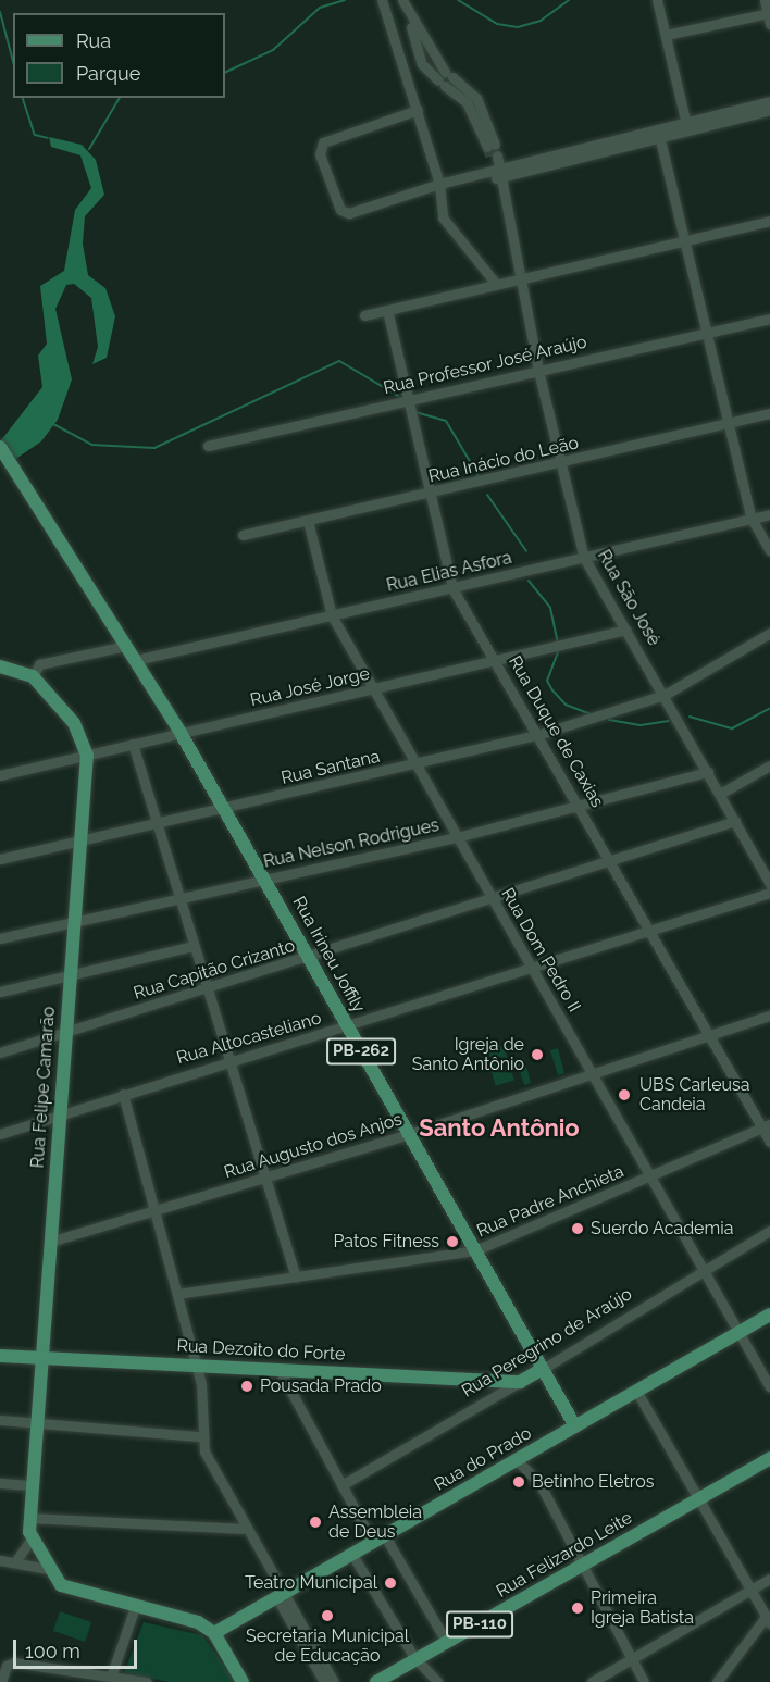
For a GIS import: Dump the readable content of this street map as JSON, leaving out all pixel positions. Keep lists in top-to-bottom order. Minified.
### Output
{"streets":{"main road":["Rua Irineu Joffily","PB-262","Rua Felipe Camarão","Rua Peregrino de Araújo","Rua Dezoito do Forte","Rua do Prado","Rua Felizardo Leite","PB-110"],"street":["Rua Professor José Araújo","Rua Inácio do Leão","Rua Elias Asfora","Rua São José","Rua José Jorge","Rua Duque de Caxias","Rua Santana","Rua Nelson Rodrigues","Rua Dom Pedro II","Rua Capitão Crizanto","Rua Altocasteliano","Rua Augusto dos Anjos","Rua Padre Anchieta"]},"crossings":[["Rua Professor José Araújo","Rua São José"],["Rua Professor José Araújo","Rua Duque de Caxias"],["Rua Inácio do Leão","Rua São José"],["Rua Inácio do Leão","Rua Duque de Caxias"],["Rua Inácio do Leão","Rua Dom Pedro II"],["Rua Elias Asfora","Rua São José"],["Rua Elias Asfora","Rua Duque de Caxias"],["Rua Elias Asfora","Rua Dom Pedro II"],["Rua Elias Asfora","Rua Irineu Joffily"],["Rua São José","Rua José Jorge"],["Rua São José","Rua Santana"],["Rua São José","Rua Nelson Rodrigues"],["Rua São José","Rua Capitão Crizanto"],["Rua José Jorge","Rua Duque de Caxias"],["Rua José Jorge","Rua Dom Pedro II"],["Rua José Jorge","Rua Irineu Joffily"],["Rua José Jorge","Rua Felipe Camarão"],["Rua Duque de Caxias","Rua Santana"],["Rua Duque de Caxias","Rua Nelson Rodrigues"],["Rua Duque de Caxias","Rua Capitão Crizanto"],["Rua Duque de Caxias","Rua Altocasteliano"],["Rua Duque de Caxias","Rua Augusto dos Anjos"],["Rua Duque de Caxias","Rua Padre Anchieta"],["Rua Santana","Rua Dom Pedro II"],["Rua Santana","Rua Irineu Joffily"],["Rua Santana","Rua Felipe Camarão"],["Rua Nelson Rodrigues","Rua Dom Pedro II"],["Rua Nelson Rodrigues","Rua Irineu Joffily"],["Rua Nelson Rodrigues","Rua Felipe Camarão"],["Rua Dom Pedro II","Rua Capitão Crizanto"],["Rua Dom Pedro II","Rua Altocasteliano"],["Rua Dom Pedro II","Rua Augusto dos Anjos"],["Rua Dom Pedro II","Rua Padre Anchieta"],["Rua Dom Pedro II","Rua Peregrino de Araújo"],["Rua Dom Pedro II","Rua do Prado"],["Rua Irineu Joffily","Rua Capitão Crizanto"],["Rua Irineu Joffily","Rua Altocasteliano"],["Rua Irineu Joffily","Rua Augusto dos Anjos"],["Rua Irineu Joffily","Rua Padre Anchieta"],["Rua Irineu Joffily","Rua Peregrino de Araújo"],["Rua Irineu Joffily","Rua do Prado"],["Rua Capitão Crizanto","Rua Felipe Camarão"],["Rua Altocasteliano","Rua Felipe Camarão"],["Rua Felipe Camarão","Rua Augusto dos Anjos"],["Rua Felipe Camarão","Rua Dezoito do Forte"],["Rua Peregrino de Araújo","Rua Dezoito do Forte"]],"districts":["Santo Antônio"],"places":["Igreja de Santo Antônio","UBS Carleusa Candeia","Suerdo Academia","Patos Fitness","Pousada Prado","Betinho Eletros","Assembleia de Deus","Teatro Municipal","Primeira Igreja Batista","Secretaria Municipal de Educação"],"legend":["Rua","Parque"],"scale_bar":"100 m"}
